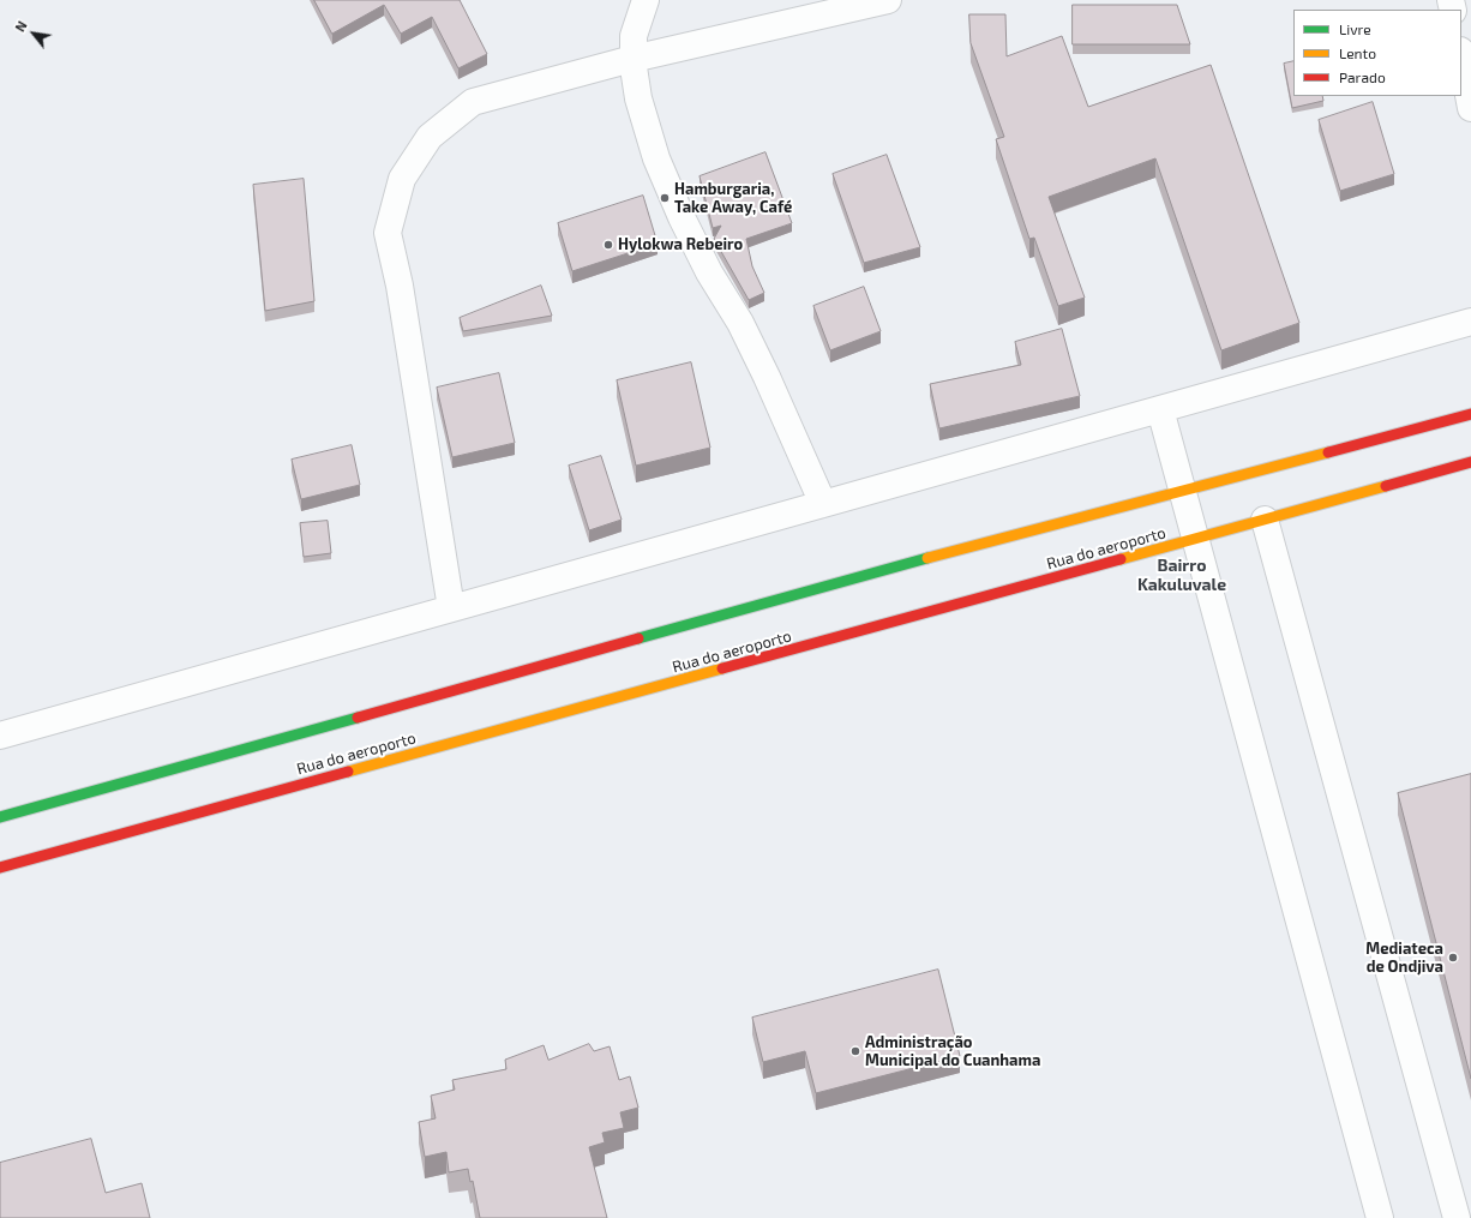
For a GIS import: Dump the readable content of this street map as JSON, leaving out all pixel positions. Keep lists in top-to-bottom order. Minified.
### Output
{"streets":{"main road":["Rua do aeroporto"]},"districts":["Bairro Kakuluvale"],"places":["Hamburgaria, Take Away, Café","Hylokwa Rebeiro","Mediateca de Ondjiva","Administração Municipal do Cuanhama"],"legend":["Livre","Lento","Parado"],"north":"top left"}
